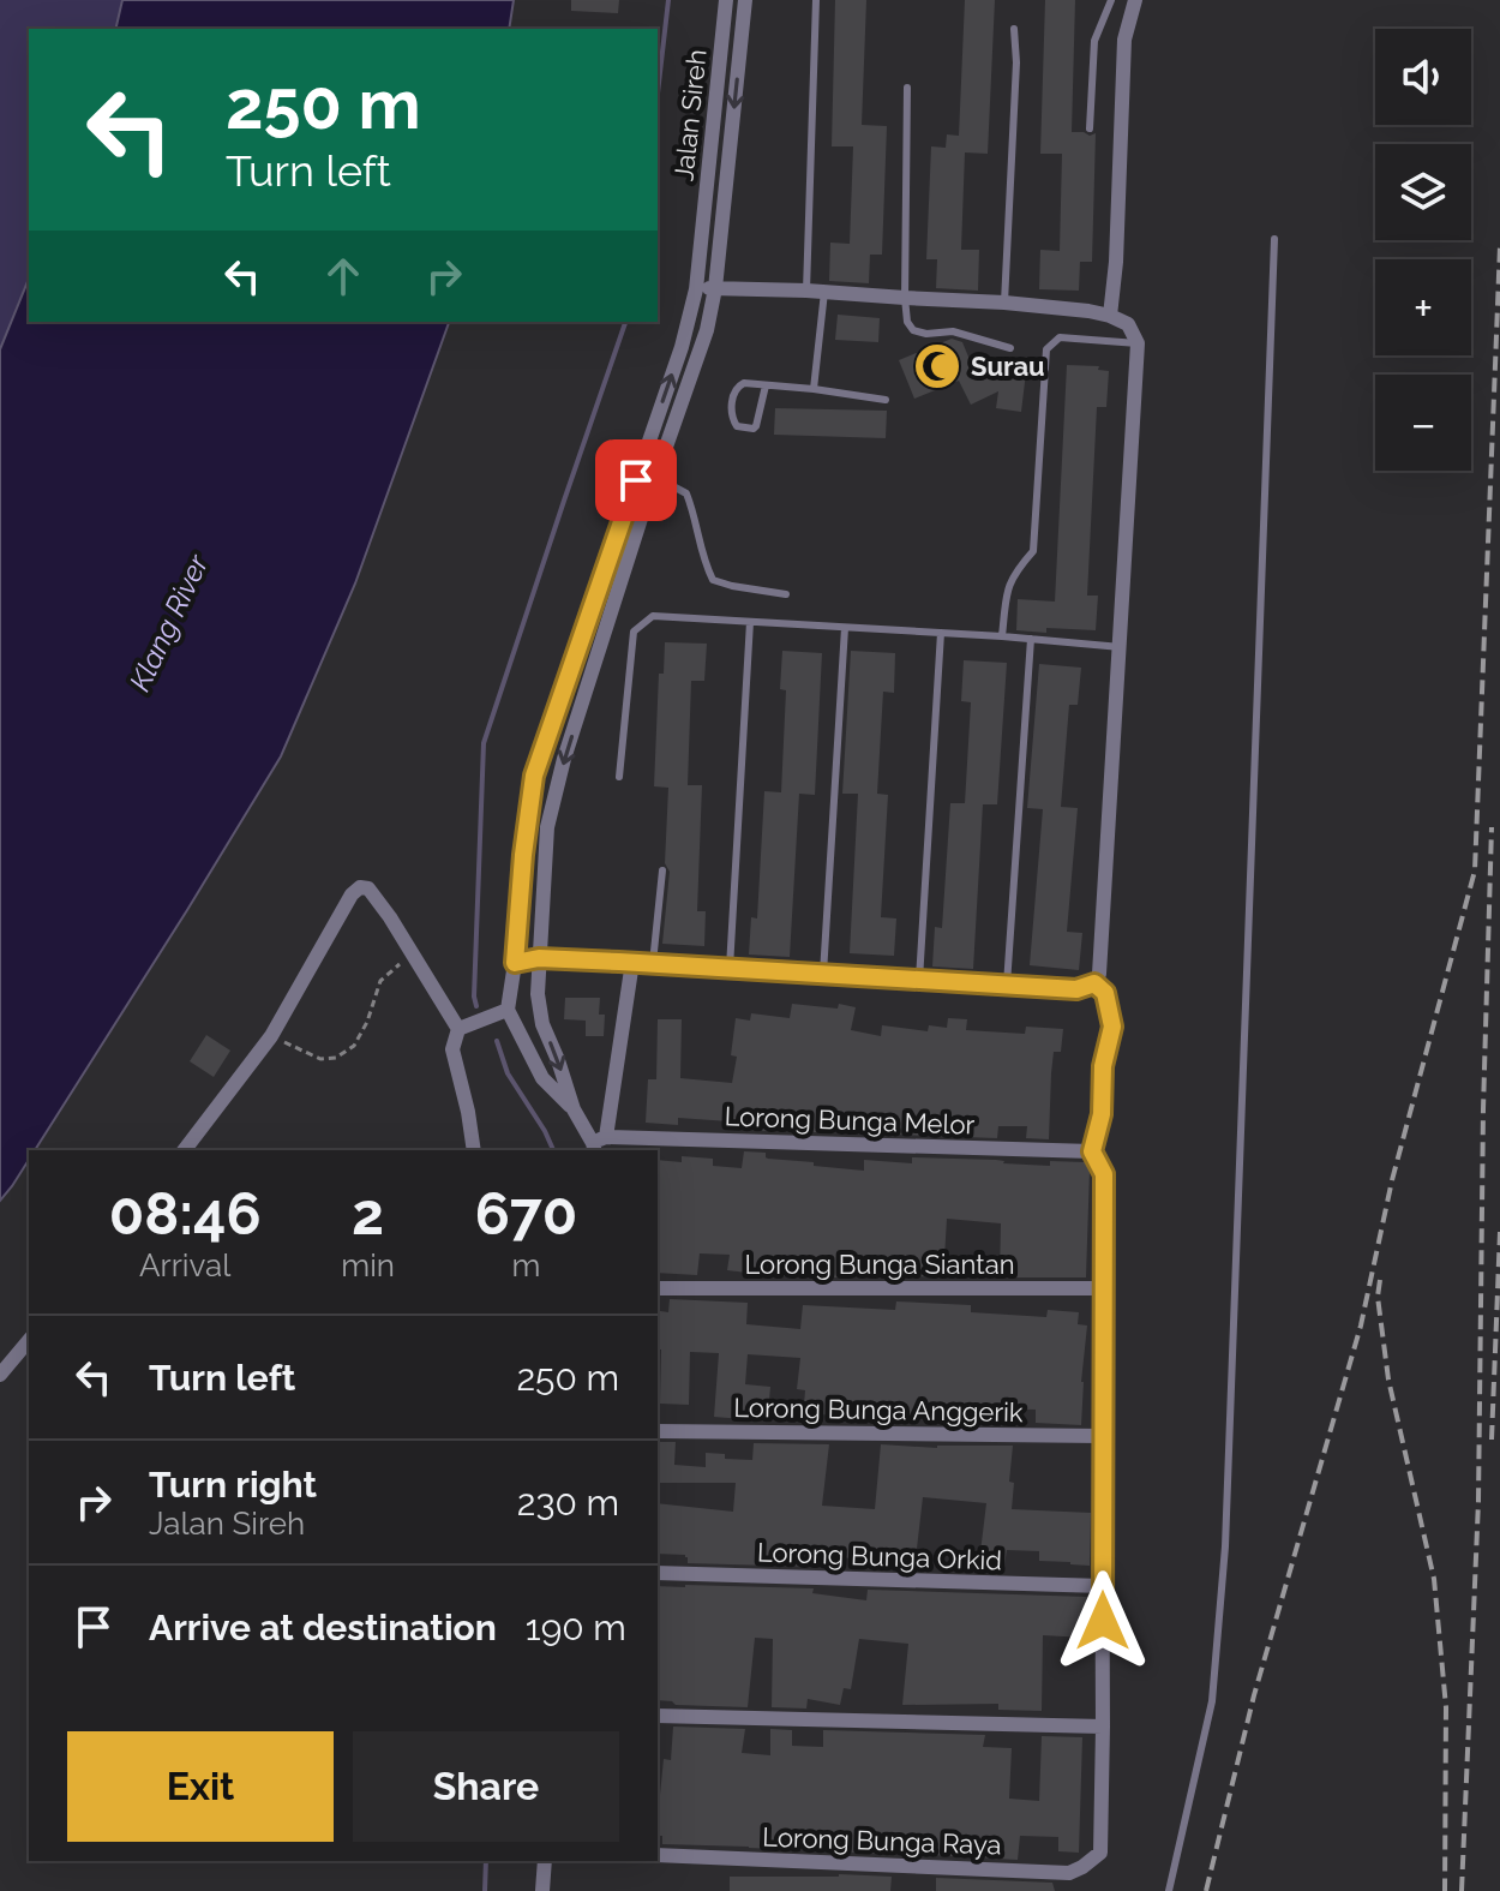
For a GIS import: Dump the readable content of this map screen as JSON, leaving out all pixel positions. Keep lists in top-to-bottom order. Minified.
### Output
{"streets":{"street":["Jalan Sireh","Lorong Bunga Melor","Lorong Bunga Siantan","Lorong Bunga Anggerik","Lorong Bunga Orkid","Lorong Bunga Raya"]},"crossings":[["Jalan Sireh","Lorong Bunga Melor"]],"water":["Klang River"],"places":{"mosque":["Surau"]},"page":{"map_buttons":["+","−"],"turn":["250 m","Turn left"],"eta":["08:46","Arrival","2","min","670","m"],"list":[{"name":"Turn left","value":"250 m"},{"name":"Turn right","note":"Jalan Sireh","value":"230 m"},{"name":"Arrive at destination","value":"190 m"}],"buttons":["Exit","Share"]}}
